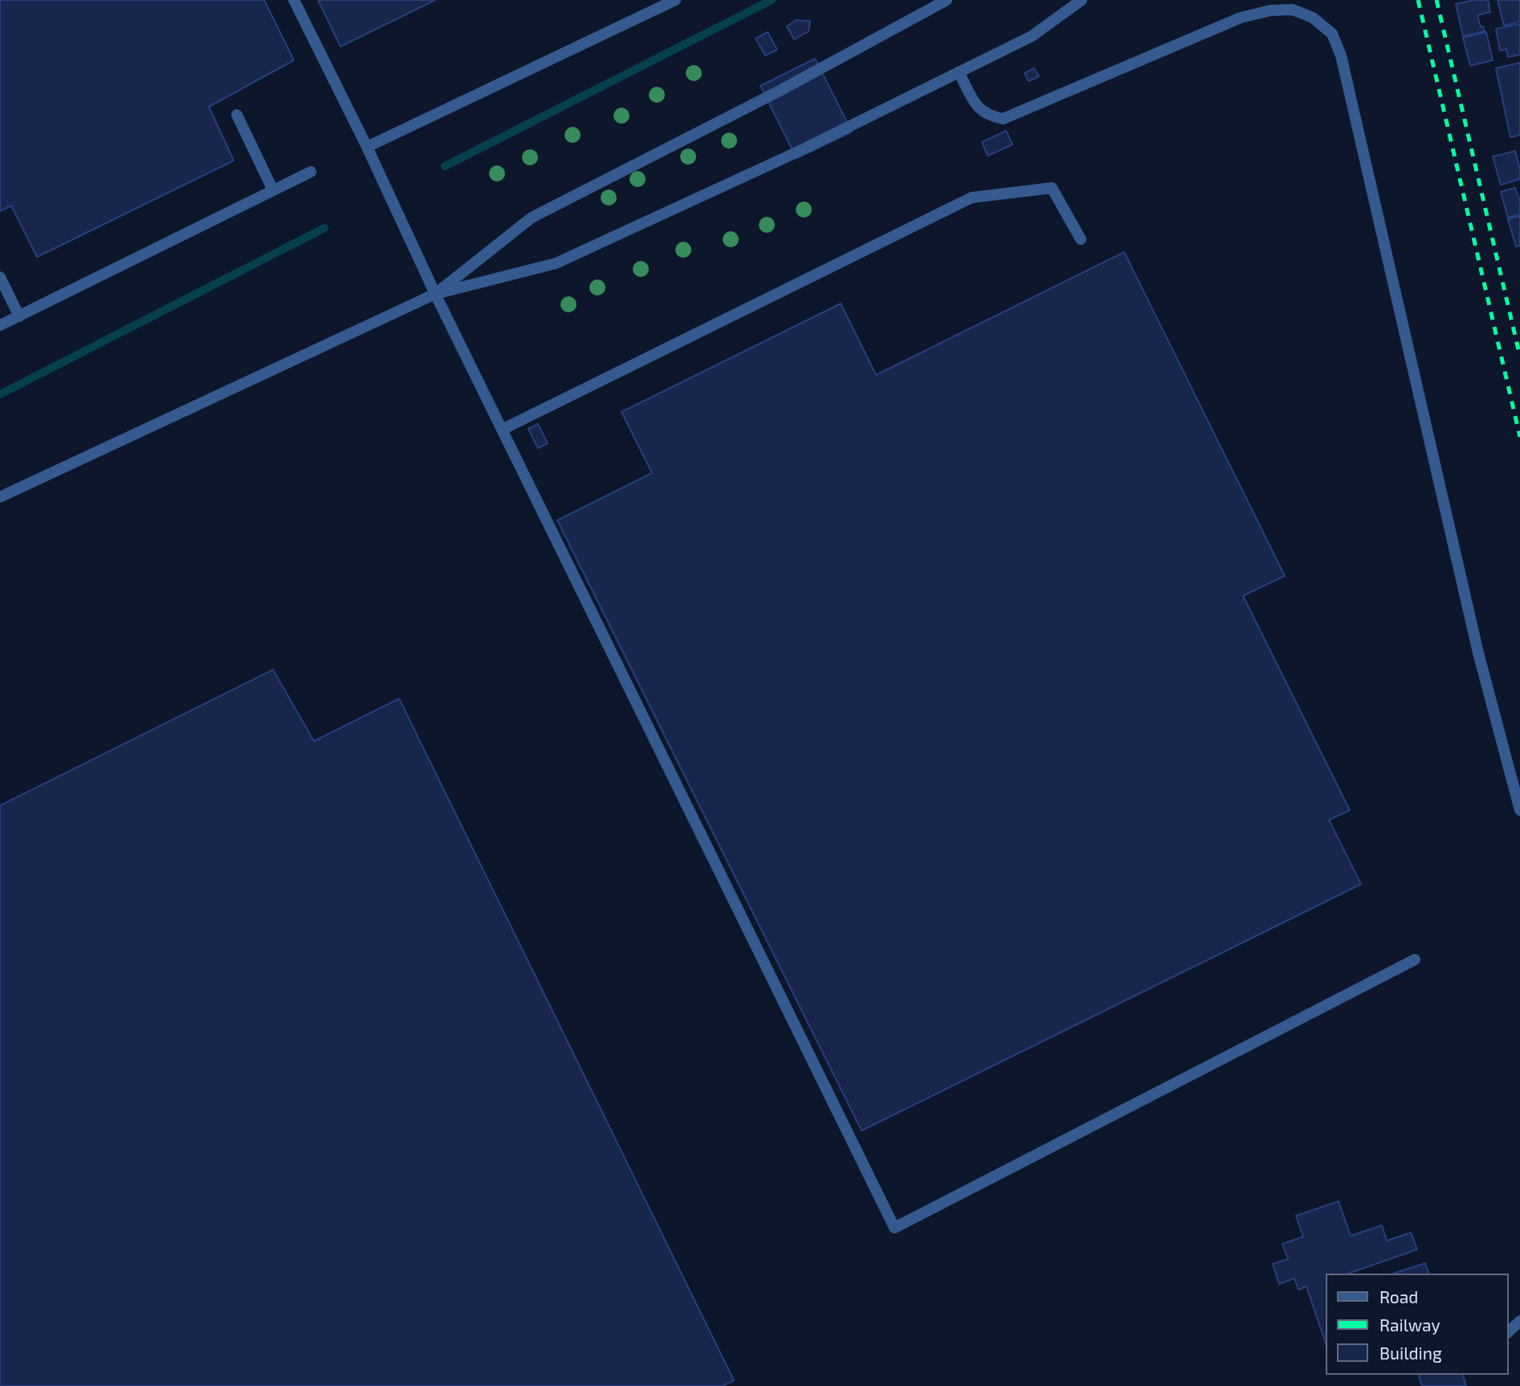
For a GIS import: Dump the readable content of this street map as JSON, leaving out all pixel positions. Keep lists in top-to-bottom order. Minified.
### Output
{"legend":["Road","Railway","Building"]}
